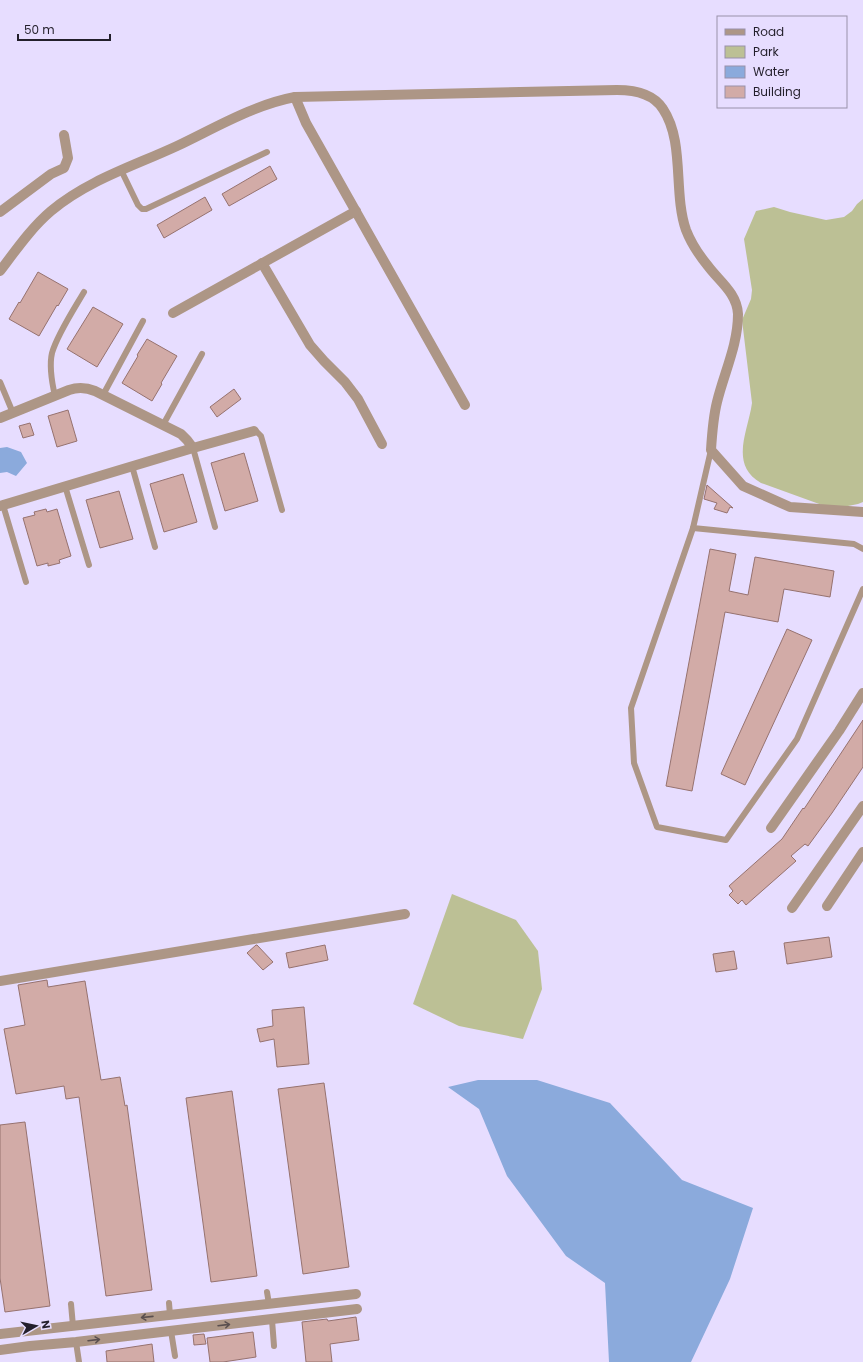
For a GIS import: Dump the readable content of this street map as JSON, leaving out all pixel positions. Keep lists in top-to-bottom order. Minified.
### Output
{"legend":["Road","Park","Water","Building"],"scale_bar":"50 m","north":"right"}
